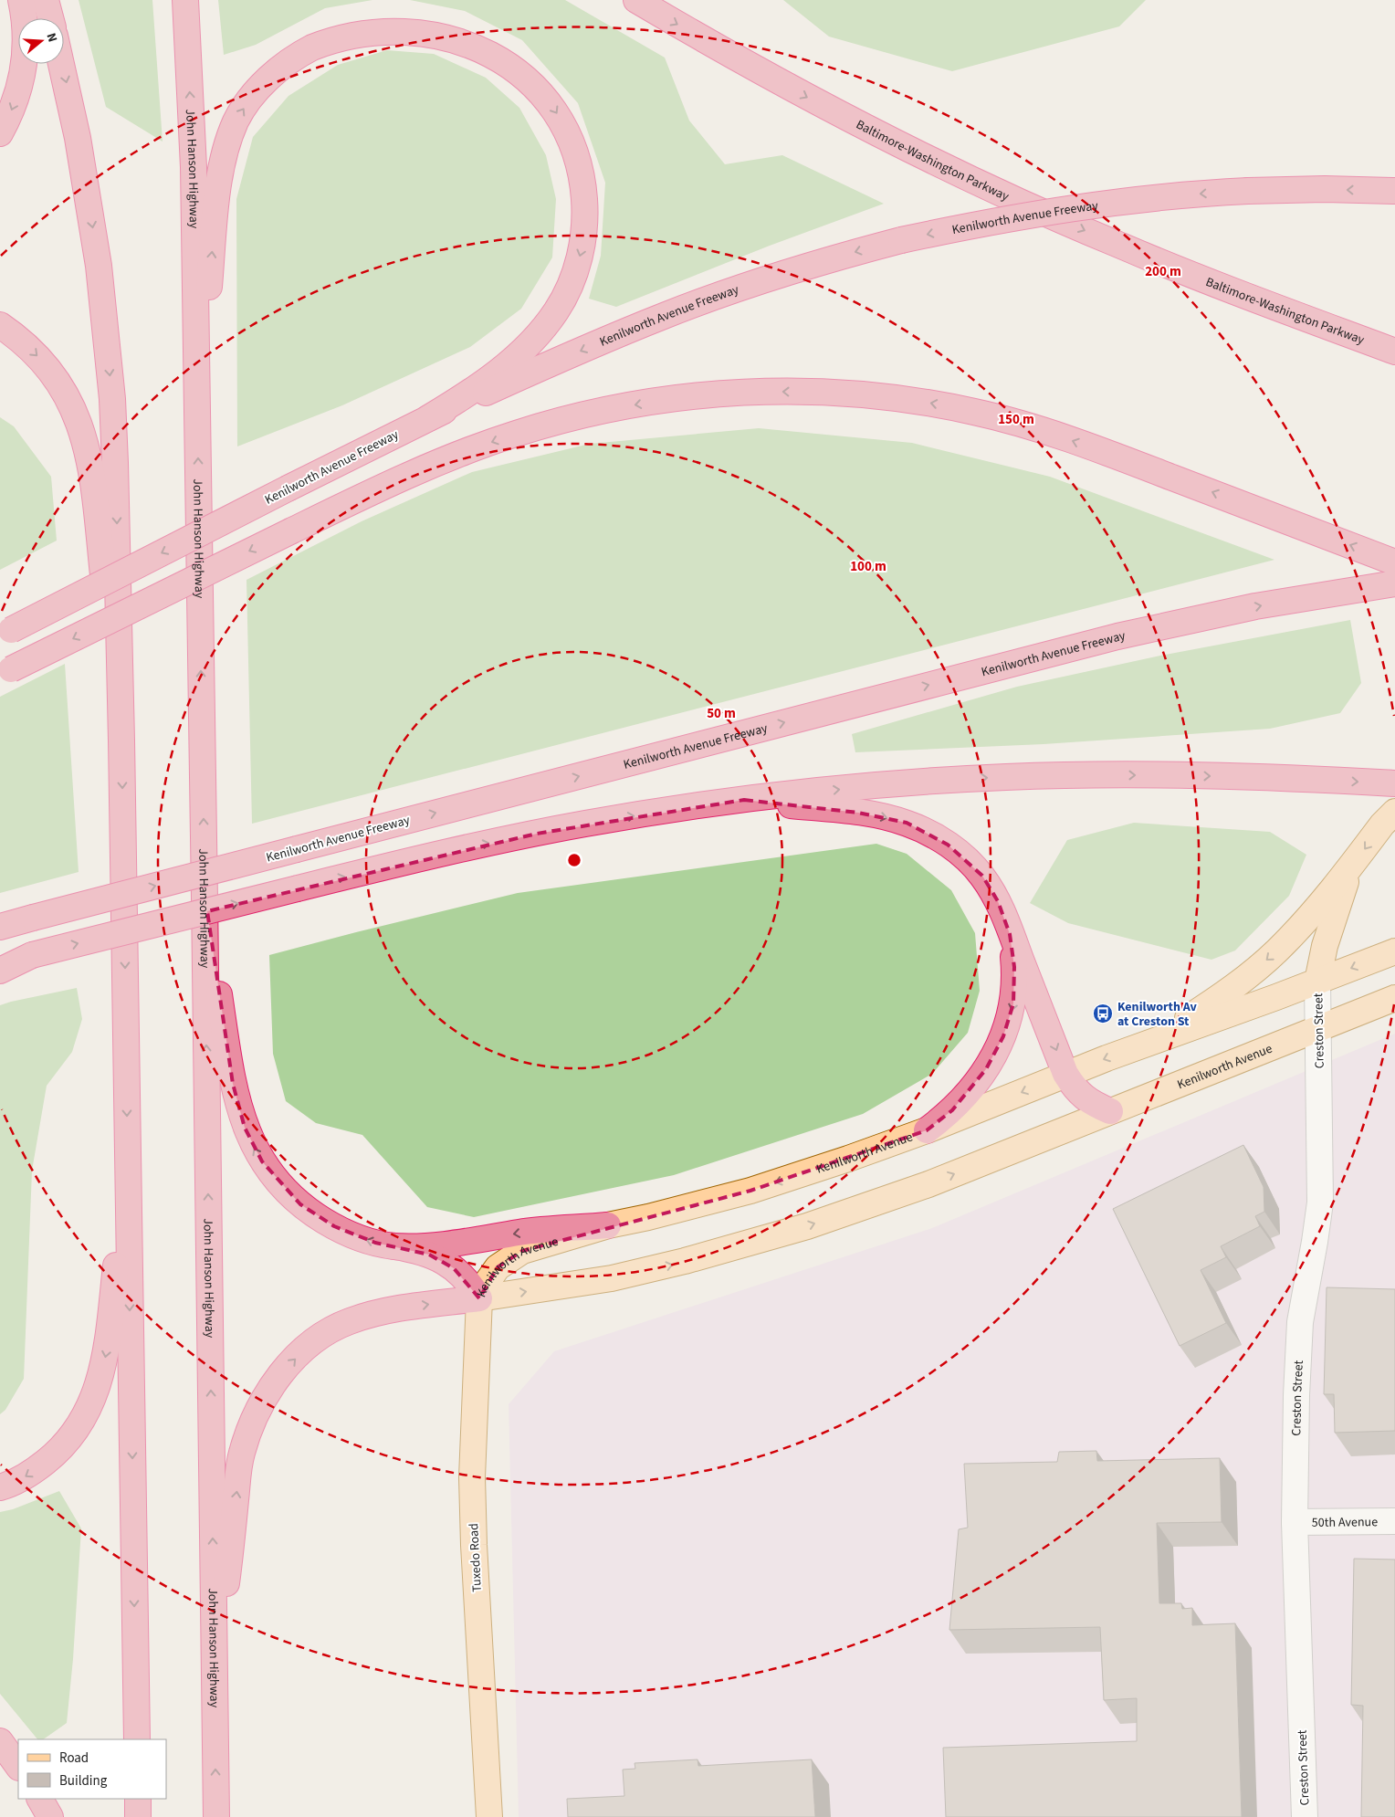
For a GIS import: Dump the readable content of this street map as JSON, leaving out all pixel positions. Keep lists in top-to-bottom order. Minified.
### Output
{"streets":{"highway":["Baltimore-Washington Parkway","John Hanson Highway","Kenilworth Avenue Freeway"],"main road":["Kenilworth Avenue","Tuxedo Road"],"street":["Creston Street","50th Avenue"]},"crossings":[["Creston Street","Kenilworth Avenue"],["Creston Street","50th Avenue"],["Kenilworth Avenue","Tuxedo Road"]],"one_way":["Baltimore-Washington Parkway"],"places":{"bus stop":["Kenilworth Av at Creston St"]},"legend":["Road","Building"],"north":"right","rings":["200 m","150 m","100 m","50 m"]}
